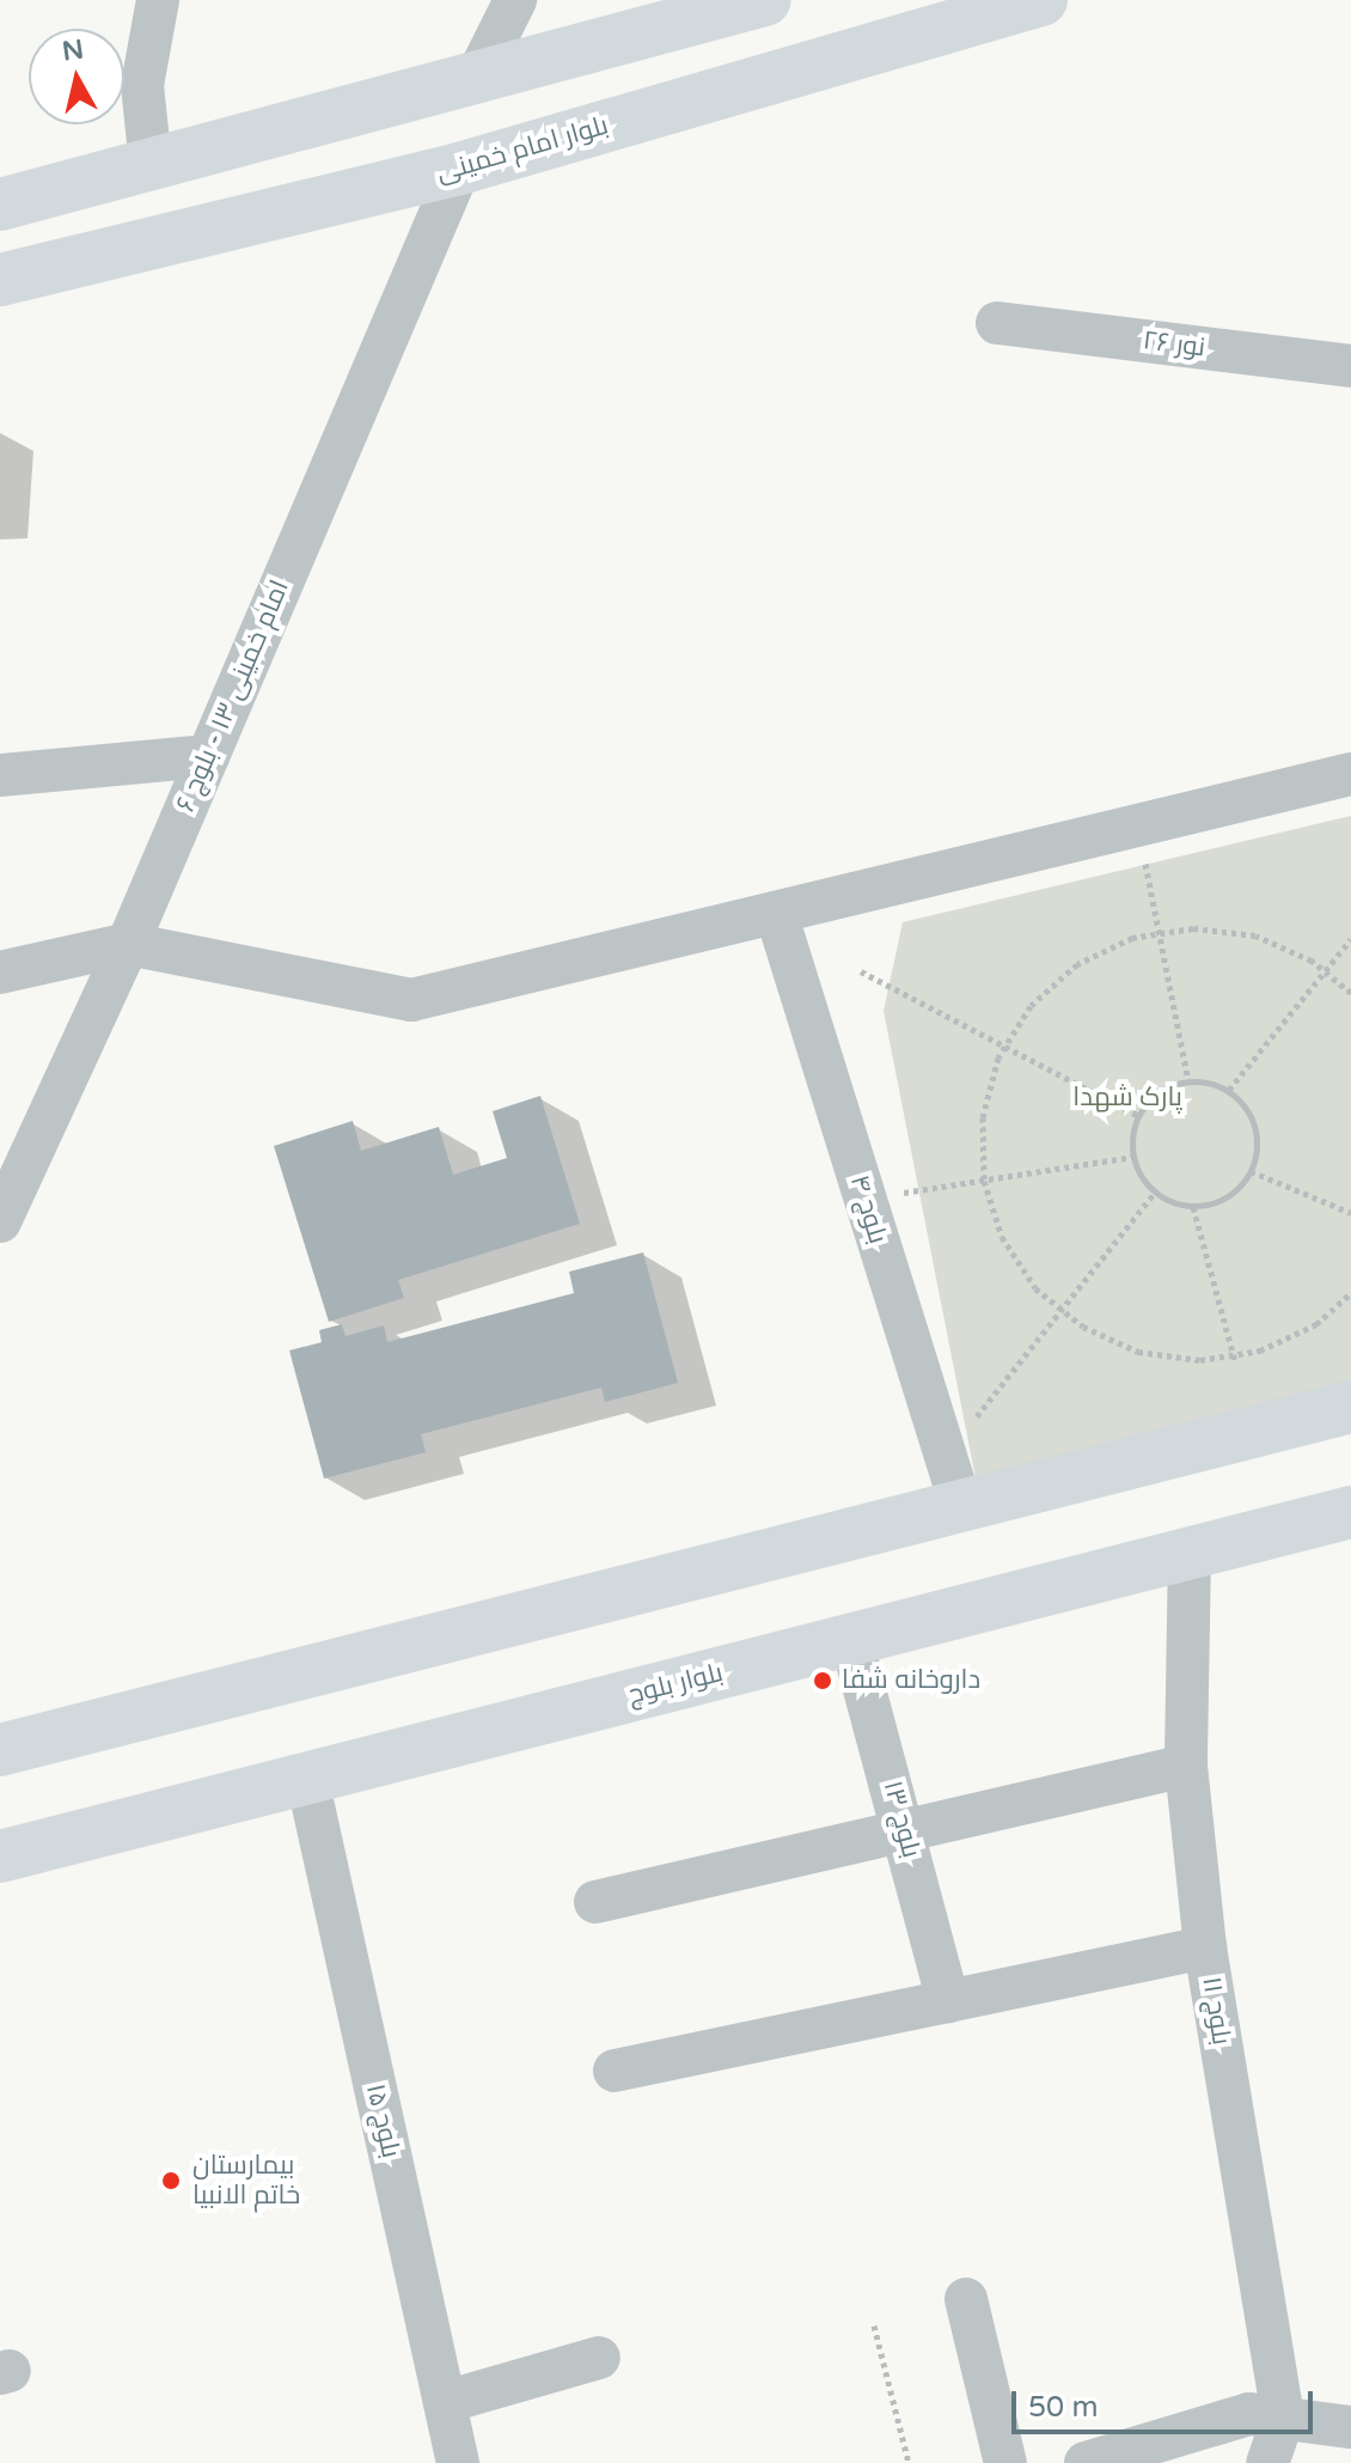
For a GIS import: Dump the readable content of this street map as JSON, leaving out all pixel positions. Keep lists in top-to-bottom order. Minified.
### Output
{"streets":{"main road":["بلوار امام خمینی","بلوار بلوچ"],"street":["نور ۲۶","امام خمینی ۱۳ - بلوچ ۶","بلوچ ۴","بلوچ ۱۳","بلوچ ۱۱","بلوچ ۱۵"]},"crossings":[["بلوار امام خمینی","امام خمینی ۱۳ - بلوچ ۶"],["بلوار بلوچ","بلوچ ۱۳"],["بلوار بلوچ","بلوچ ۱۱"],["بلوار بلوچ","بلوچ ۱۵"]],"parks":["پارک شهدا"],"places":["داروخانه شفا","بیمارستان خاتم الانبیا"],"scale_bar":"50 m","north":"top"}
